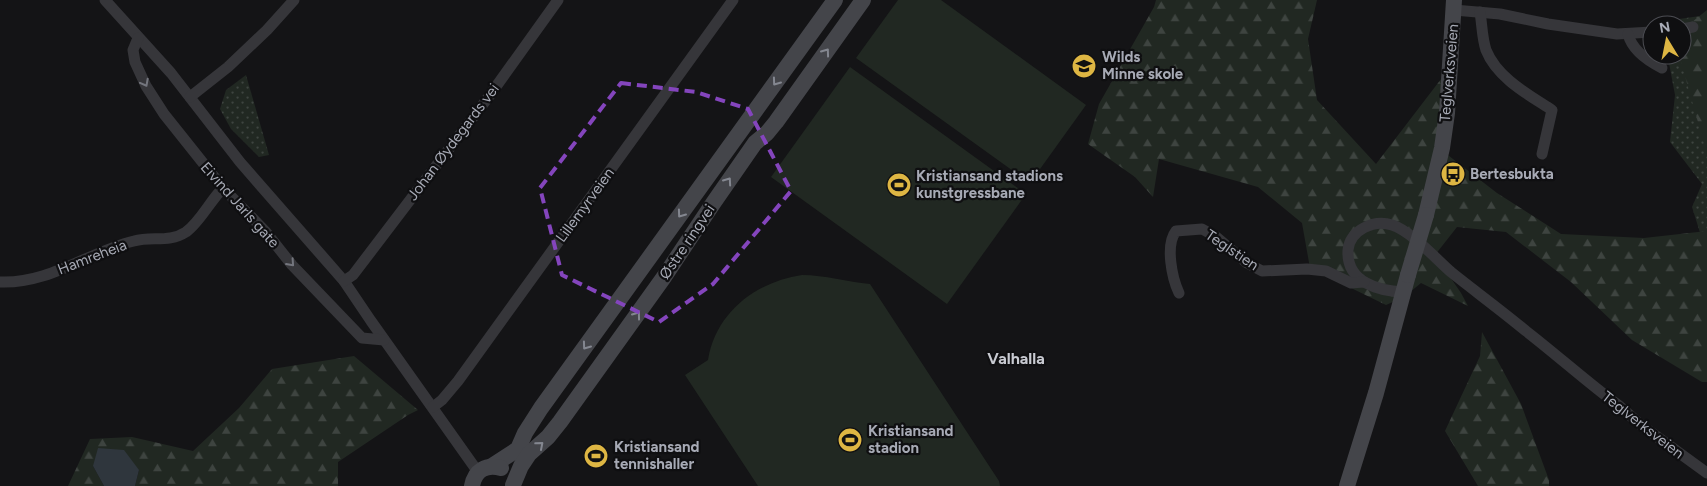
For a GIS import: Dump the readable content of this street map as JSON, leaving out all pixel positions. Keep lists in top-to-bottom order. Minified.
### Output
{"streets":{"street":["Teglverksveien","Johan Øydegards vei","Eivind Jarls gate","Lillemyrveien","Østre ringvei","Teglstien","Hamreheia"]},"crossings":[["Teglverksveien","Teglstien"],["Johan Øydegards vei","Eivind Jarls gate"],["Eivind Jarls gate","Lillemyrveien"],["Eivind Jarls gate","Østre ringvei"],["Eivind Jarls gate","Hamreheia"]],"districts":["Valhalla"],"places":{"school or university":["Wilds Minne skole"],"bus stop":["Bertesbukta"],"sports":["Kristiansand stadions kunstgressbane","Kristiansand stadion","Kristiansand tennishaller"]},"north":"top"}
